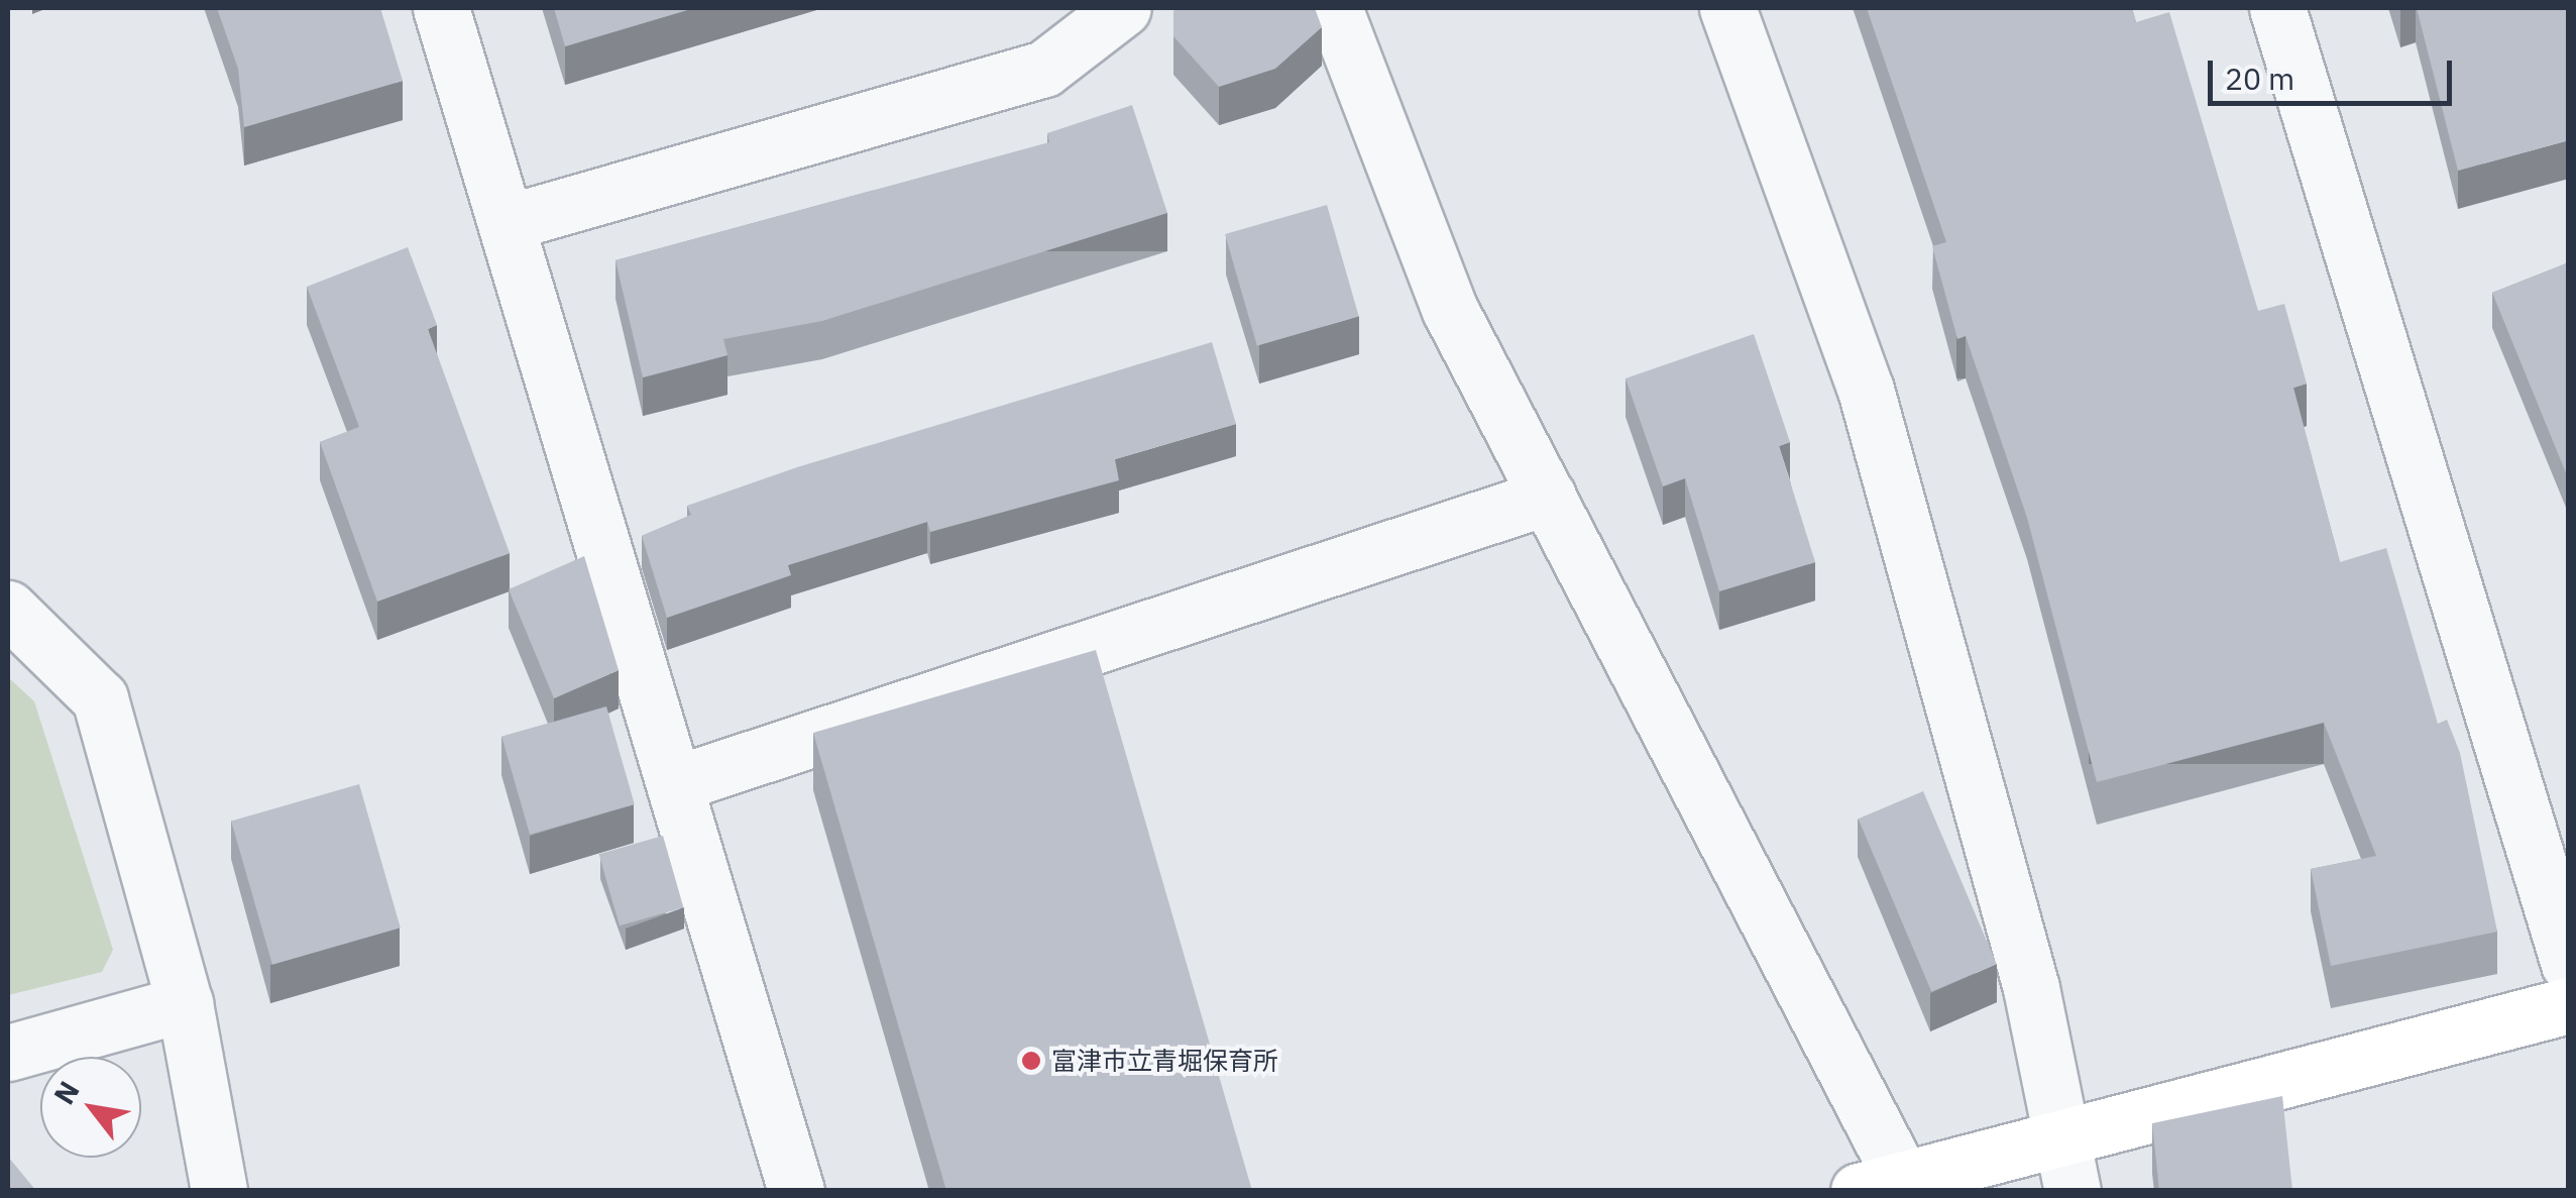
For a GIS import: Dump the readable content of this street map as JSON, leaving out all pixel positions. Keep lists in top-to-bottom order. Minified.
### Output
{"places":["富津市立青堀保育所"],"scale_bar":"20 m","north":"top left"}
